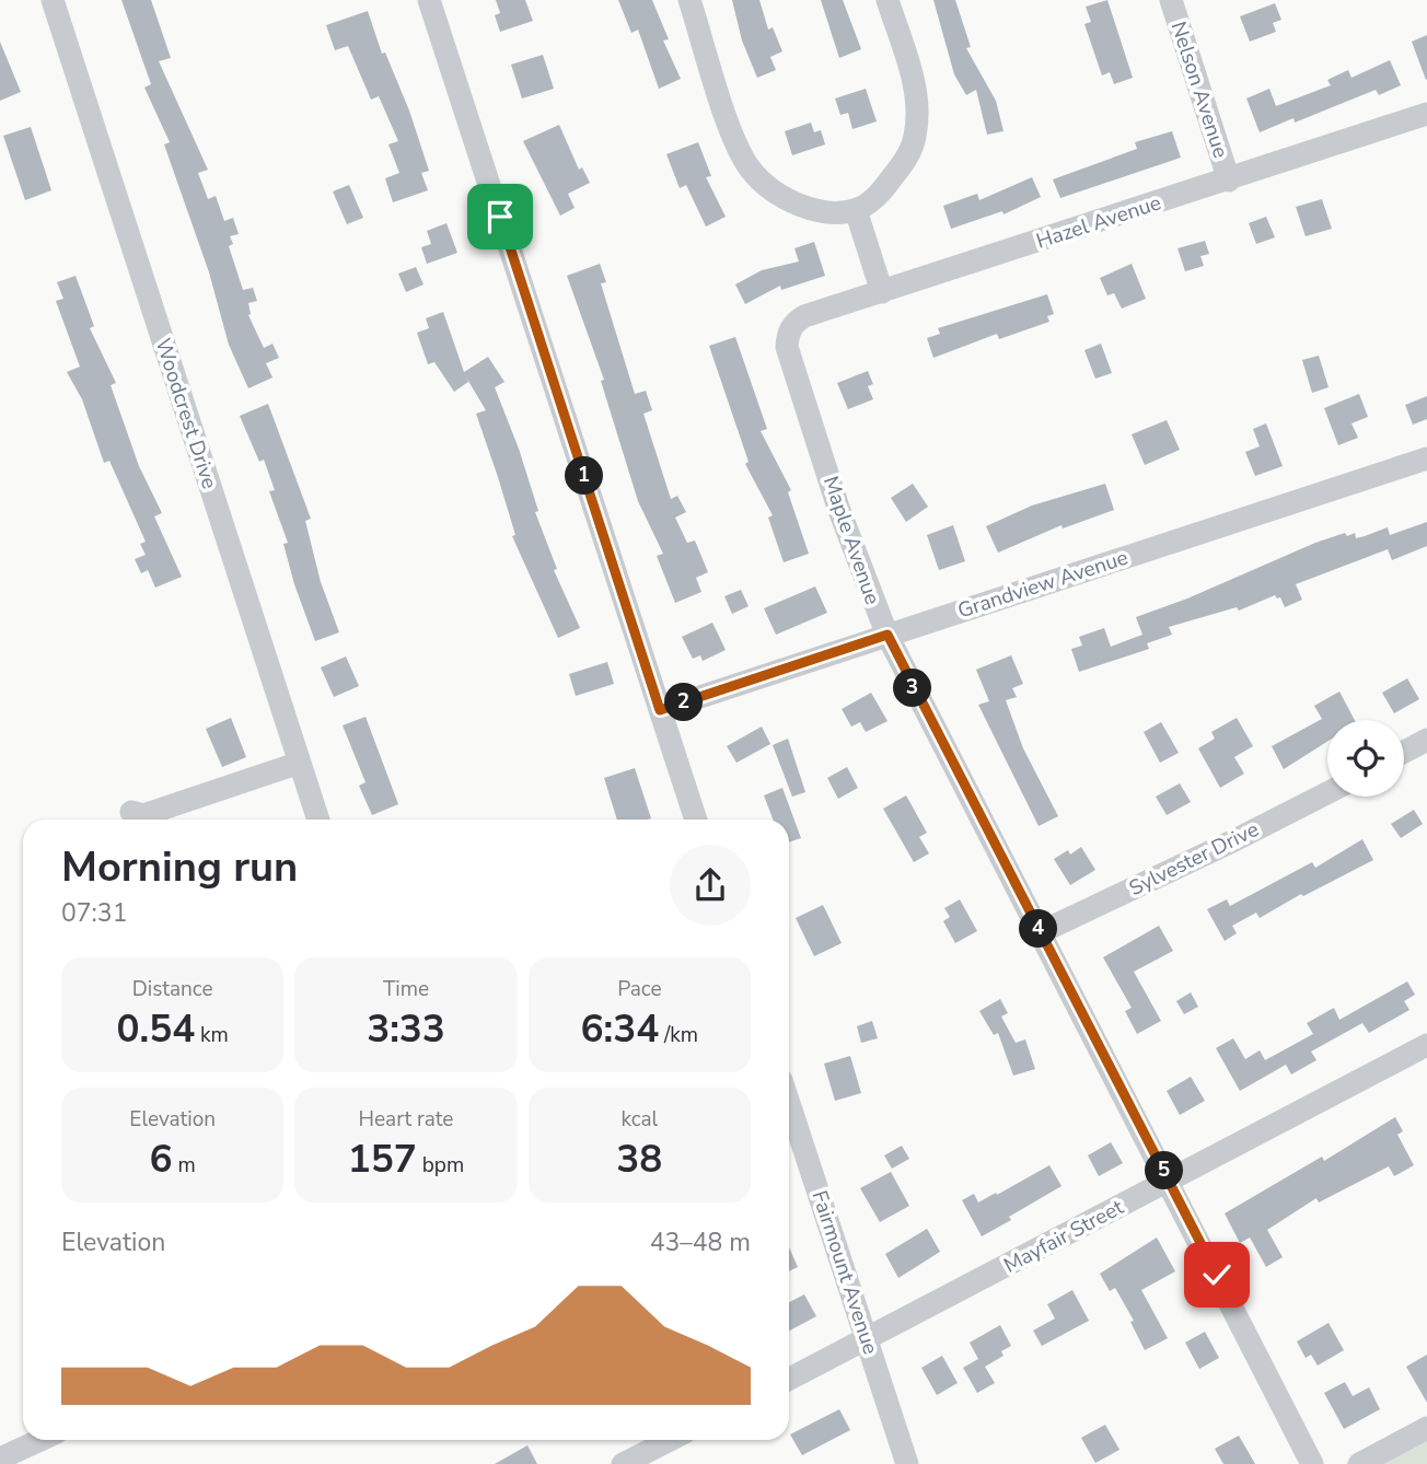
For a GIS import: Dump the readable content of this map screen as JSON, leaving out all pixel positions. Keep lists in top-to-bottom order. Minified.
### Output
{"streets":{"street":["Nelson Avenue","Hazel Avenue","Woodcrest Drive","Maple Avenue","Grandview Avenue","Sylvester Drive","Mayfair Street","Fairmount Avenue"]},"crossings":[["Nelson Avenue","Hazel Avenue"],["Hazel Avenue","Maple Avenue"],["Maple Avenue","Grandview Avenue"],["Maple Avenue","Sylvester Drive"],["Maple Avenue","Mayfair Street"],["Mayfair Street","Fairmount Avenue"]],"page":{"pins":["1","3","2","4","5"],"heading":["Morning run","07:31"],"stats":[["Distance","0.54 km"],["Time","3:33"],["Pace","6:34 /km"],["Elevation","6 m"],["Heart rate","157 bpm"],["kcal","38"]],"chart":["Elevation","43–48 m"]}}
